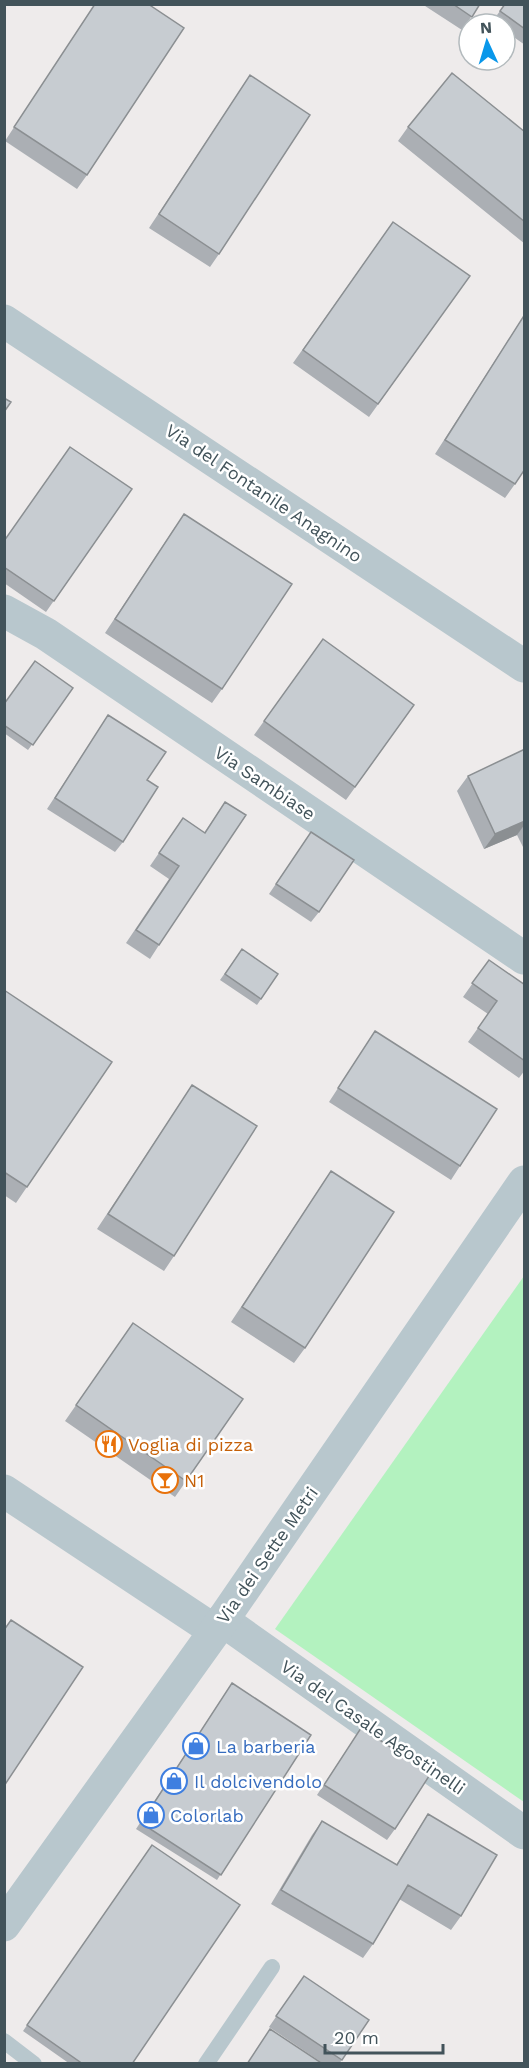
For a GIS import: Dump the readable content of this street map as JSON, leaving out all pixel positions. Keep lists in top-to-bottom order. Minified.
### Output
{"streets":{"street":["Via del Fontanile Anagnino","Via Sambiase","Via dei Sette Metri","Via del Casale Agostinelli"]},"crossings":[["Via dei Sette Metri","Via del Casale Agostinelli"]],"places":{"restaurant":["Voglia di pizza"],"bar":["N1"],"shop":["La barberia","Il dolcivendolo","Colorlab"]},"scale_bar":"20 m","north":"top"}
